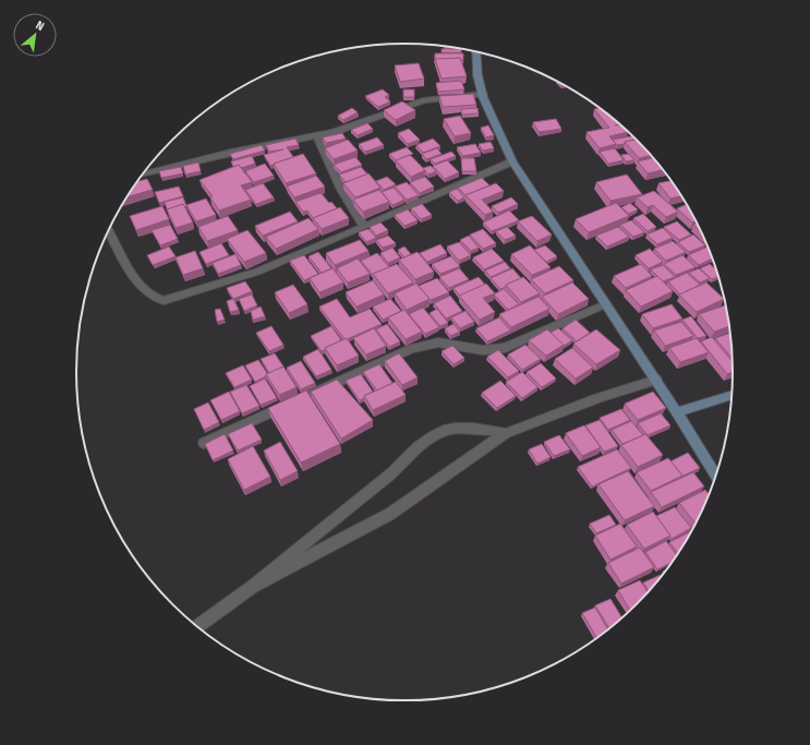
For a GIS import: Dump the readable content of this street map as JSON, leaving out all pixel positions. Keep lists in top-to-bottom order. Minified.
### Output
{"north":"top right"}
